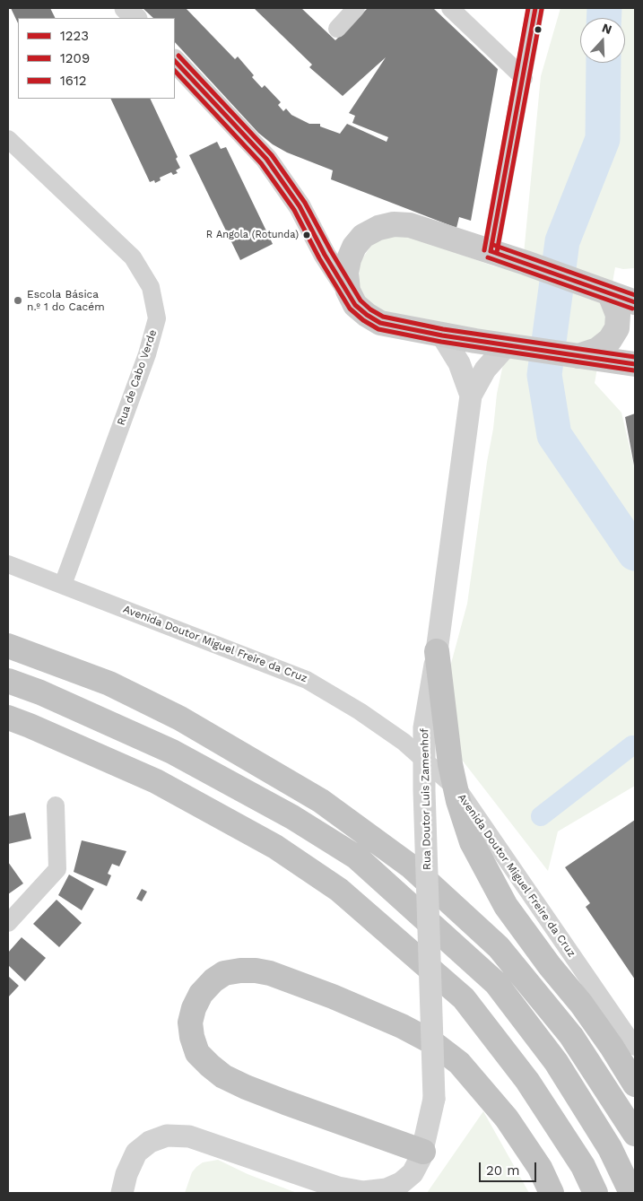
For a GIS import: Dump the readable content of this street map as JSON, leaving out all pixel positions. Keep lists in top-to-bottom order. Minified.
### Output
{"streets":{"street":["Rua de Cabo Verde","Avenida Doutor Miguel Freire da Cruz","Rua Doutor Luis Zamenhof"]},"crossings":[["Rua de Cabo Verde","Avenida Doutor Miguel Freire da Cruz"]],"places":["R Angola (Rotunda)","Escola Básica n.º 1 do Cacém"],"lines":["transit line 1223","transit line 1612","transit line 1209"],"legend":["1223","1209","1612"],"scale_bar":"20 m","north":"top"}
